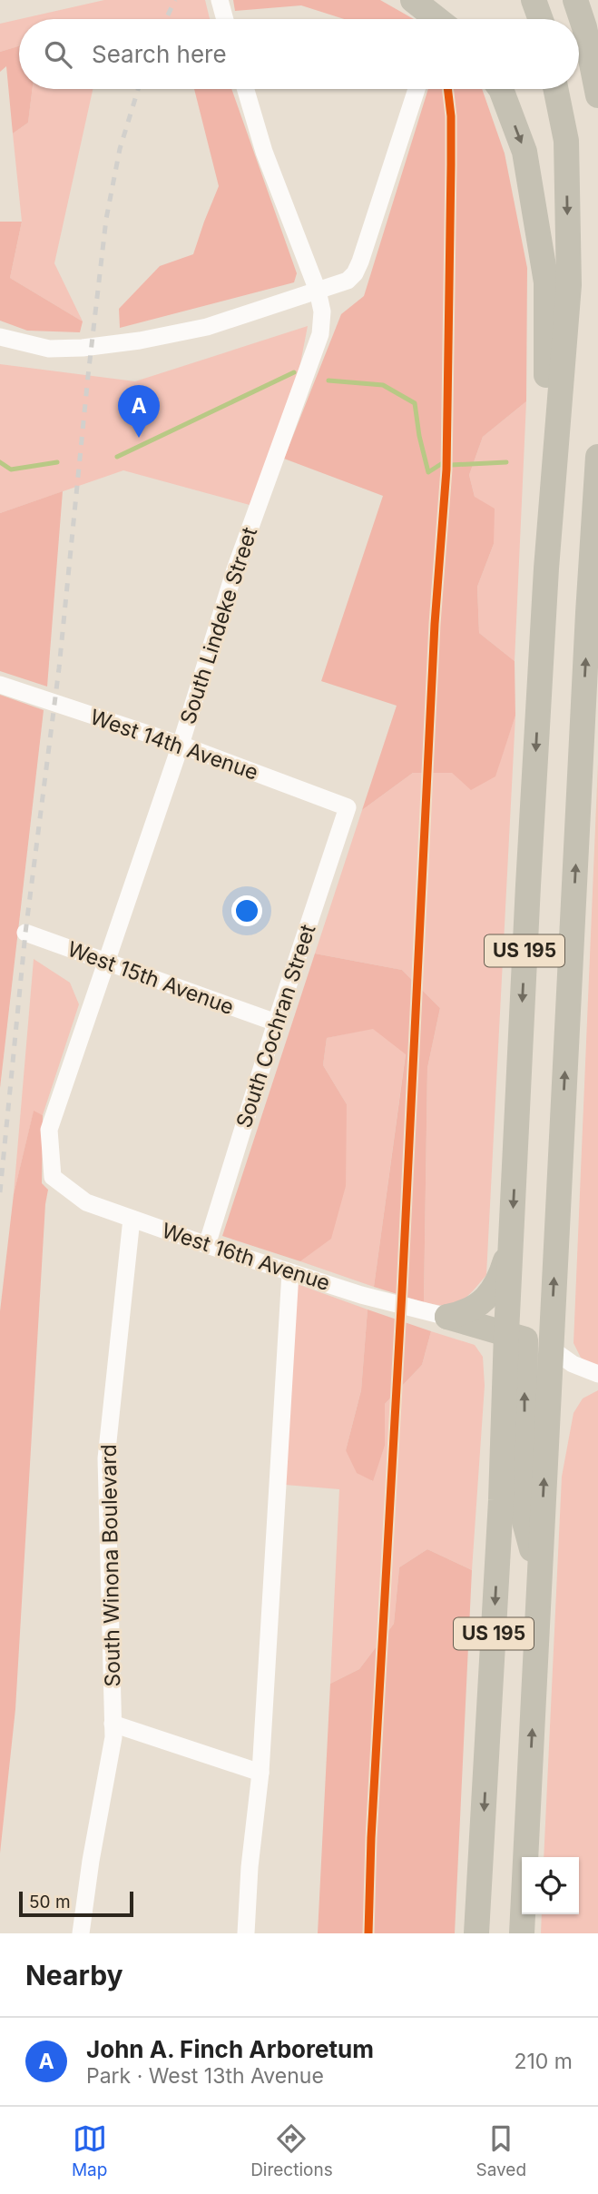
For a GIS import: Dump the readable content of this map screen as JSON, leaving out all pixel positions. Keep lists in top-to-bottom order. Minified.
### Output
{"streets":{"highway":["US 195"],"street":["South Lindeke Street","West 14th Avenue","West 15th Avenue","South Cochran Street","West 16th Avenue","South Winona Boulevard"]},"crossings":[["South Lindeke Street","West 14th Avenue"],["South Lindeke Street","West 15th Avenue"],["South Lindeke Street","West 16th Avenue"],["West 14th Avenue","South Cochran Street"],["West 15th Avenue","South Cochran Street"],["South Cochran Street","West 16th Avenue"],["West 16th Avenue","South Winona Boulevard"]],"scale_bar":"50 m","page":{"search":"Search here","pins":"A","scale":"50 m","heading":"Nearby","list":[{"mark":"A","name":"John A. Finch Arboretum","note":"Park · West 13th Avenue","value":"210 m"}],"nav":["Map","Directions","Saved"]}}
